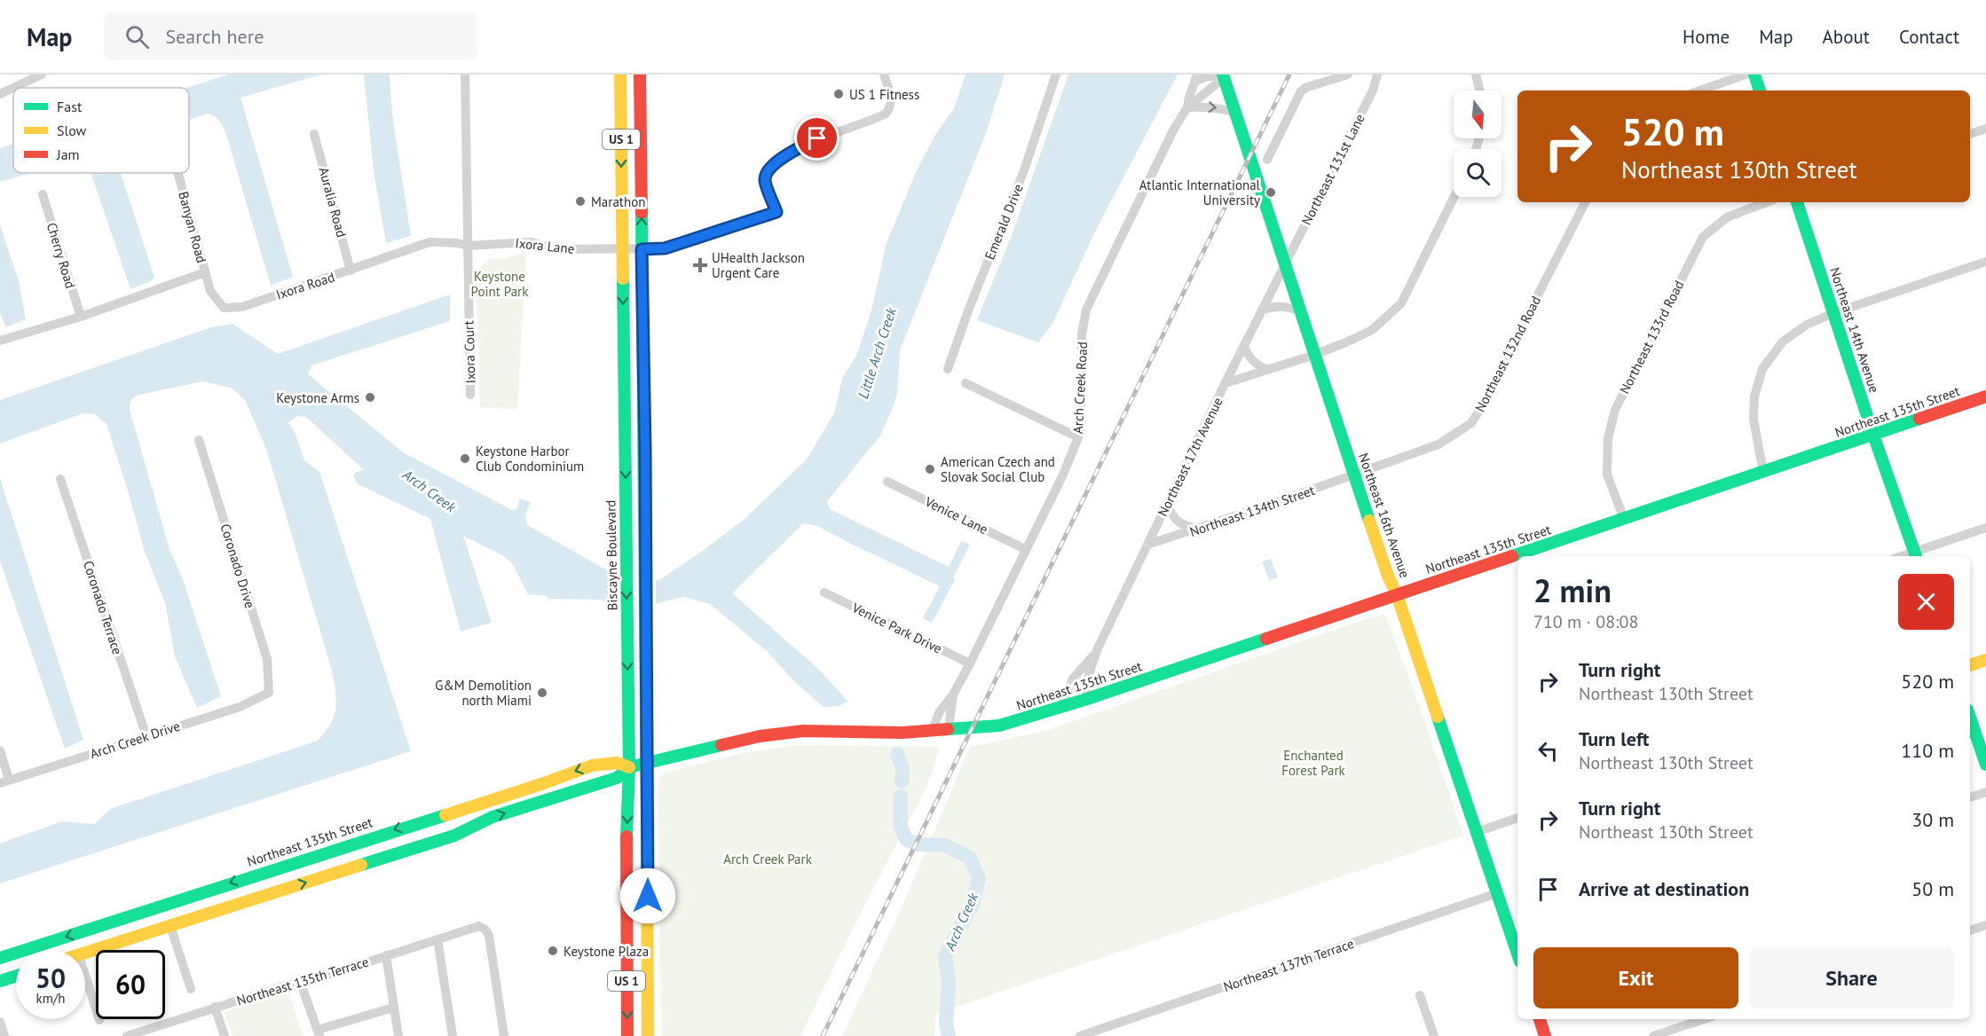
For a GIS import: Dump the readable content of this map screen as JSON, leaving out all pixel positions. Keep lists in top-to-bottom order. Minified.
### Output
{"streets":{"main road":["US 1","Northeast 14th Avenue","Northeast 135th Street","Northeast 16th Avenue","Biscayne Boulevard"],"street":["Northeast 131st Lane","Auralia Road","Emerald Drive","Banyan Road","Ixora Lane","Cherry Road","Ixora Road","Northeast 133rd Road","Ixora Court","Northeast 132nd Road","Arch Creek Road","Northeast 17th Avenue","Northeast 134th Street","Venice Lane","Coronado Drive","Coronado Terrace","Venice Park Drive","Arch Creek Drive","Northeast 137th Terrace","Northeast 135th Terrace"]},"crossings":[["US 1","Ixora Lane"],["US 1","Northeast 135th Street"],["Northeast 131st Lane","Northeast 17th Avenue"],["Northeast 131st Lane","Northeast 16th Avenue"],["Auralia Road","Ixora Road"],["Banyan Road","Ixora Road"],["Ixora Lane","Ixora Road"],["Ixora Lane","Ixora Court"],["Ixora Lane","Biscayne Boulevard"],["Ixora Road","Ixora Court"],["Northeast 14th Avenue","Northeast 135th Street"],["Northeast 133rd Road","Northeast 135th Street"],["Northeast 132nd Road","Northeast 134th Street"],["Northeast 132nd Road","Northeast 16th Avenue"],["Arch Creek Road","Northeast 135th Street"],["Arch Creek Road","Venice Lane"],["Arch Creek Road","Northeast 16th Avenue"],["Arch Creek Road","Venice Park Drive"],["Northeast 135th Street","Northeast 17th Avenue"],["Northeast 135th Street","Northeast 16th Avenue"],["Northeast 135th Street","Biscayne Boulevard"],["Northeast 17th Avenue","Northeast 134th Street"],["Northeast 17th Avenue","Northeast 16th Avenue"],["Northeast 134th Street","Northeast 16th Avenue"],["Northeast 16th Avenue","Northeast 137th Terrace"],["Coronado Drive","Arch Creek Drive"],["Coronado Terrace","Arch Creek Drive"]],"water":["Little Arch Creek","Arch Creek"],"parks":["Keystone Point Park","Enchanted Forest Park","Arch Creek Park"],"places":{"other":["US 1 Fitness","Atlantic International University","Marathon","Keystone Arms","Keystone Harbor Club Condominium","American Czech and Slovak Social Club","G&M Demolition north Miami","Keystone Plaza"],"health":["UHealth Jackson Urgent Care"]},"legend":["Fast","Slow","Jam"],"north":"bottom","page":{"header":"Map","search":"Search here","nav":["Home","Map","About","Contact"],"turn":["520 m","Northeast 130th Street"],"heading":["2 min","710 m · 08:08"],"list":[{"name":"Turn right","note":"Northeast 130th Street","value":"520 m"},{"name":"Turn left","note":"Northeast 130th Street","value":"110 m"},{"name":"Turn right","note":"Northeast 130th Street","value":"30 m"},{"name":"Arrive at destination","value":"50 m"}],"buttons":["Exit","Share"],"speed":"50 km/h","limit":"60"}}
